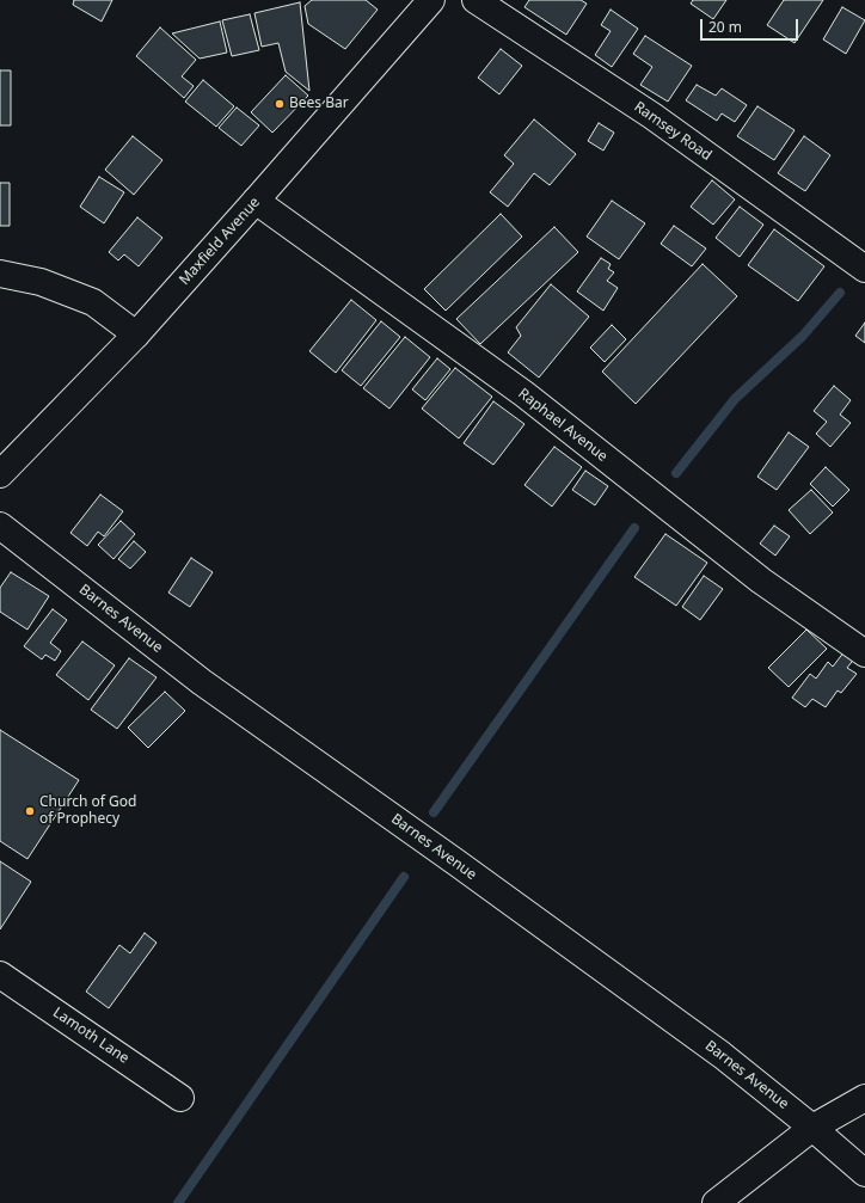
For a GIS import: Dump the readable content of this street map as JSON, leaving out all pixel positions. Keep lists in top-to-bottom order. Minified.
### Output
{"streets":{"street":["Ramsey Road","Maxfield Avenue","Raphael Avenue","Barnes Avenue","Lamoth Lane"]},"crossings":[["Maxfield Avenue","Raphael Avenue"]],"places":["Bees Bar","Church of God of Prophecy"],"scale_bar":"20 m"}
